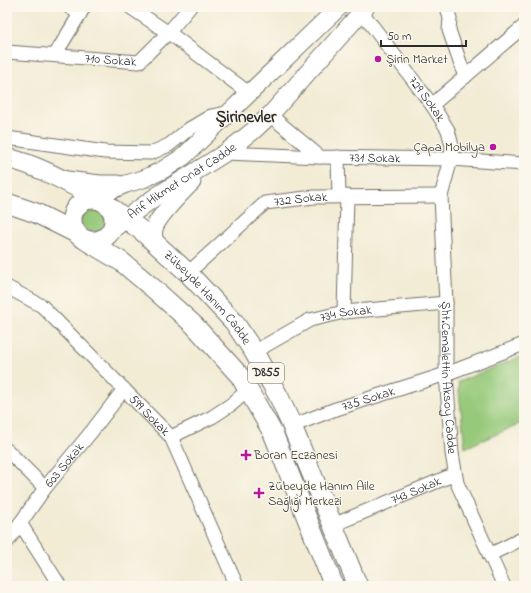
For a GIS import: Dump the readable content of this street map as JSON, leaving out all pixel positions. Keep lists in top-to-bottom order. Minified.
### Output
{"streets":{"highway":["Zübeyde Hanım Cadde","D855"],"main road":["Arif Hikmet Onat Cadde"],"street":["710 Sokak","729 Sokak","731 Sokak","732 Sokak","734 Sokak","Şht.Cemalettin Aksoy Cadde","735 Sokak","599 Sokak","603 Sokak","743 Sokak"]},"crossings":[["729 Sokak","731 Sokak"],["729 Sokak","Arif Hikmet Onat Cadde"],["729 Sokak","Şht.Cemalettin Aksoy Cadde"],["731 Sokak","Arif Hikmet Onat Cadde"],["731 Sokak","Şht.Cemalettin Aksoy Cadde"],["Arif Hikmet Onat Cadde","Zübeyde Hanım Cadde"],["732 Sokak","Zübeyde Hanım Cadde"],["732 Sokak","Şht.Cemalettin Aksoy Cadde"],["Zübeyde Hanım Cadde","734 Sokak"],["Zübeyde Hanım Cadde","735 Sokak"],["Zübeyde Hanım Cadde","743 Sokak"],["734 Sokak","Şht.Cemalettin Aksoy Cadde"],["Şht.Cemalettin Aksoy Cadde","735 Sokak"],["Şht.Cemalettin Aksoy Cadde","743 Sokak"],["599 Sokak","603 Sokak"]],"districts":["Şirinevler"],"places":{"other":["Şirin Market","Çapa Mobilya"],"health":["Boran Eczanesi","Zübeyde Hanım Aile Sağlığı Merkezi"]},"scale_bar":"50 m"}
